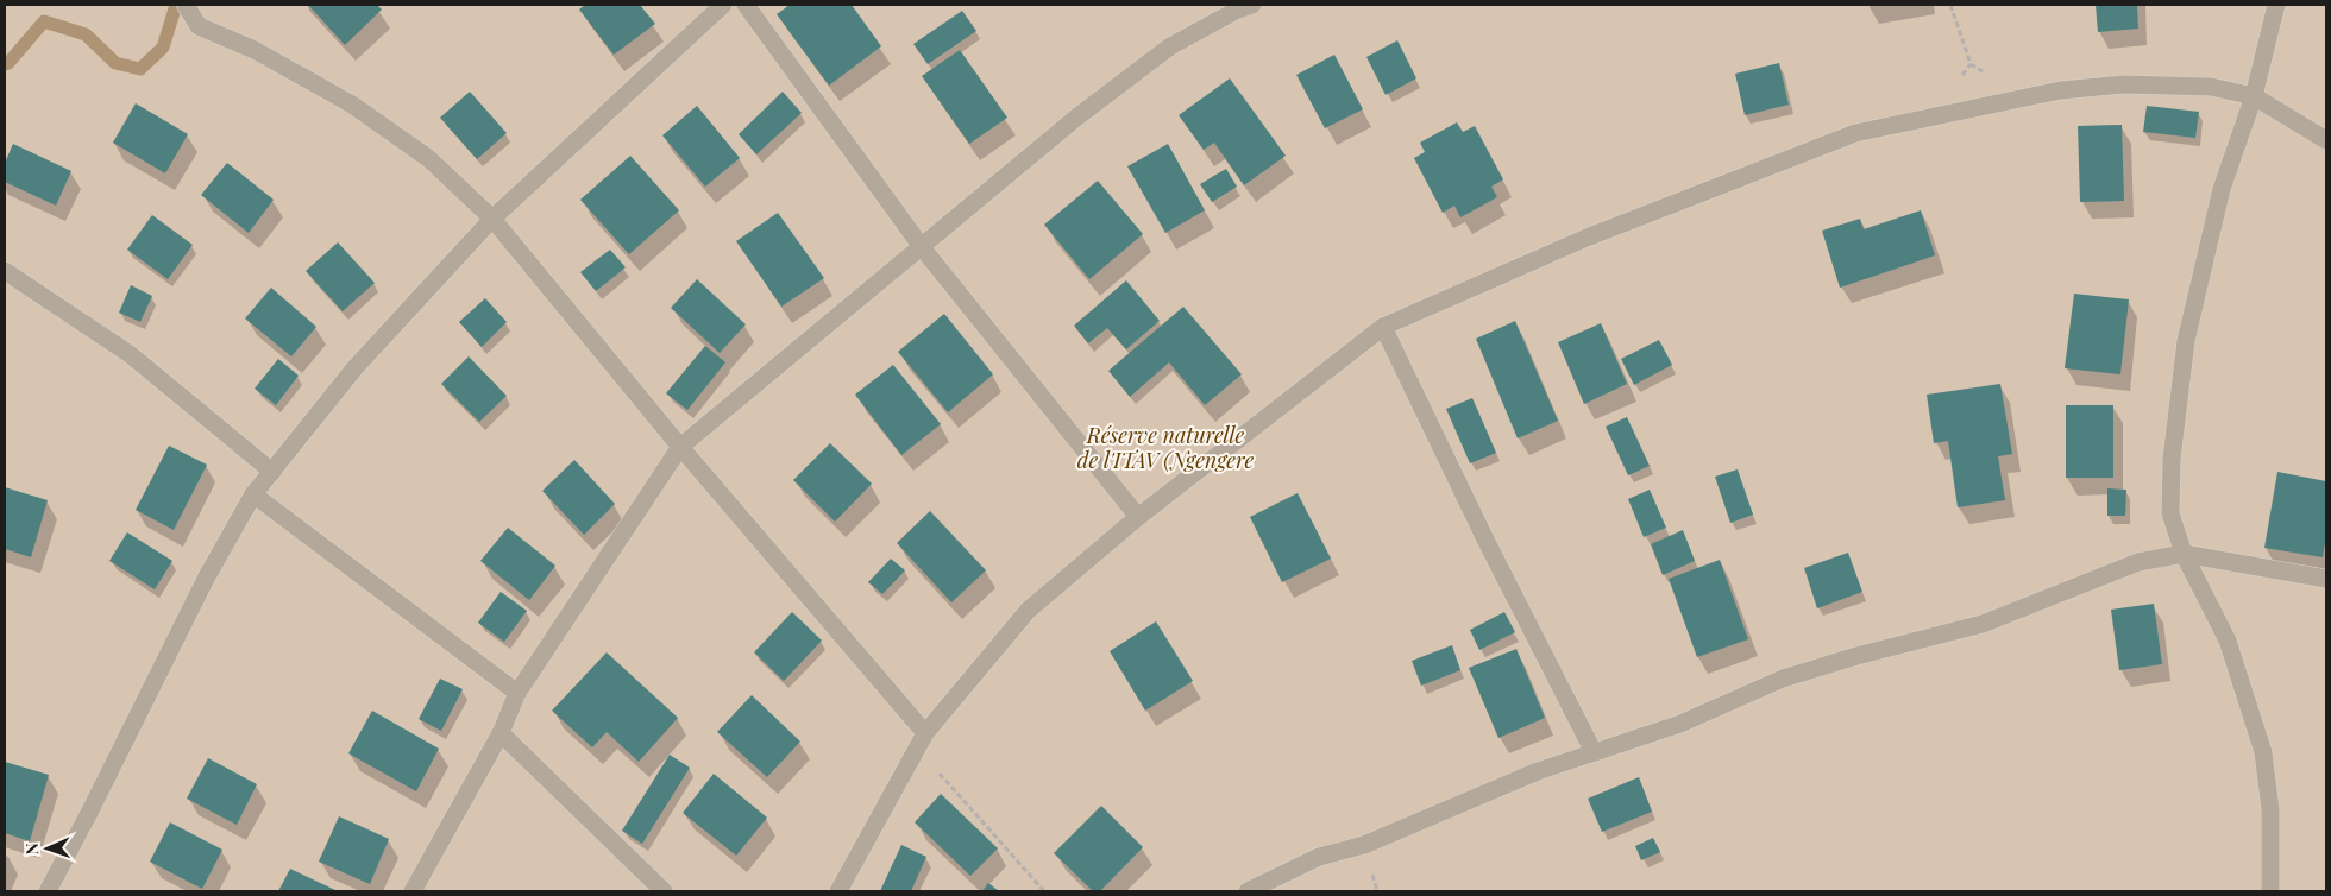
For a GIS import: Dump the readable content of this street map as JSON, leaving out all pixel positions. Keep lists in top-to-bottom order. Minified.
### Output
{"parks":["Réserve naturelle de l'ITAV (Ngengere"],"north":"left"}
